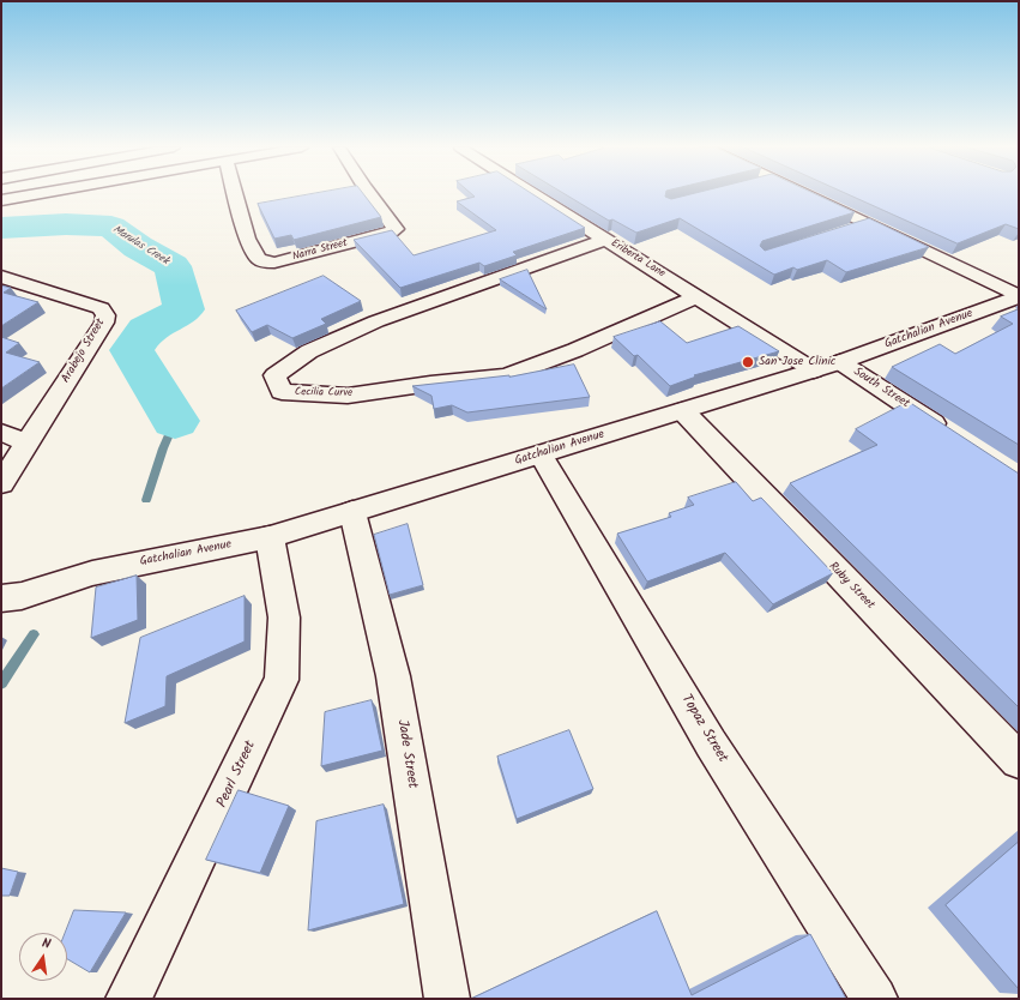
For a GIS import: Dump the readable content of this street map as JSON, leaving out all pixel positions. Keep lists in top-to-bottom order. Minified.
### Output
{"streets":{"street":["Narra Street","Eriberta Lane","Gatchalian Avenue","Arabejo Street","South Street","Cecilia Curve","Ruby Street","Topaz Street","Jade Street","Pearl Street"]},"crossings":[["Eriberta Lane","Gatchalian Avenue"],["Eriberta Lane","Cecilia Curve"],["Gatchalian Avenue","South Street"],["Gatchalian Avenue","Ruby Street"],["Gatchalian Avenue","Topaz Street"],["Gatchalian Avenue","Jade Street"],["Gatchalian Avenue","Pearl Street"]],"water":["Marulas Creek"],"places":["San Jose Clinic"],"north":"top"}
